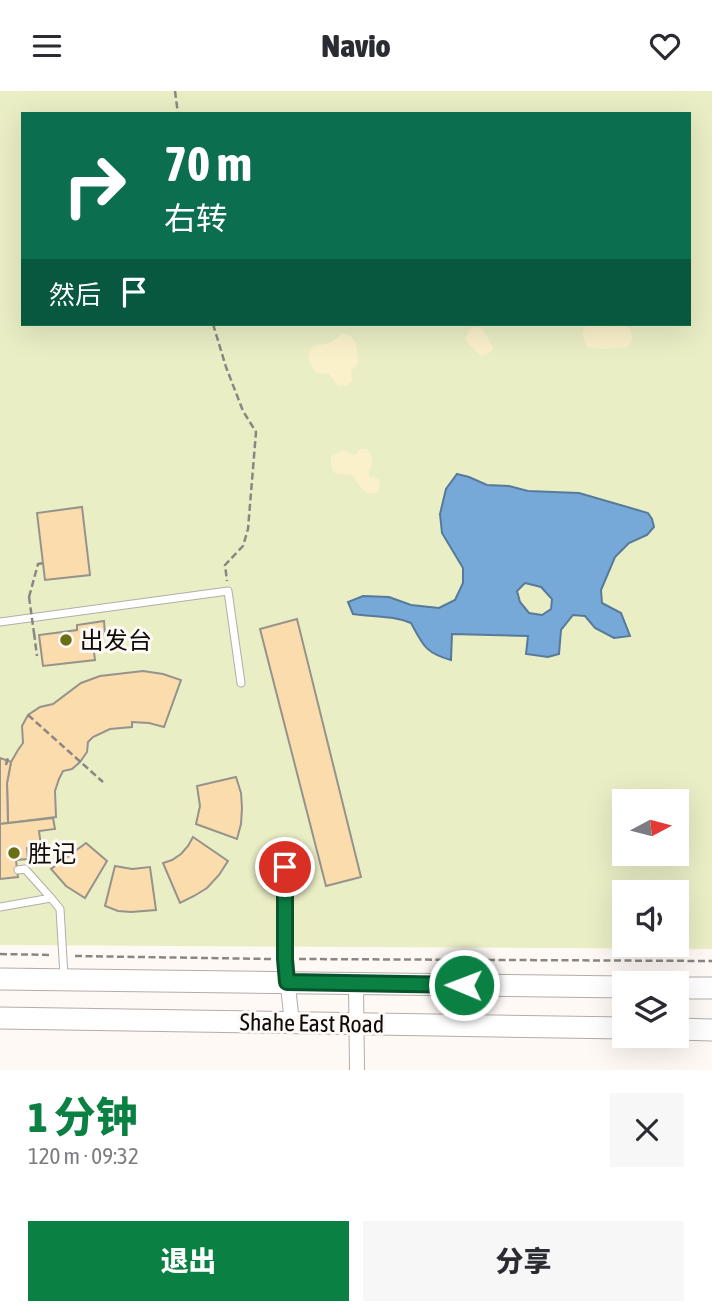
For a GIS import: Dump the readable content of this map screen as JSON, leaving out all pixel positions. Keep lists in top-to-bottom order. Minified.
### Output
{"streets":{"main road":["Shahe East Road"]},"places":["出发台","胜记"],"north":"right","page":{"header":"Navio","turn":["70 m","右转"],"then":"然后","heading":["1 分钟","120 m · 09:32"],"buttons":["退出","分享"]}}
